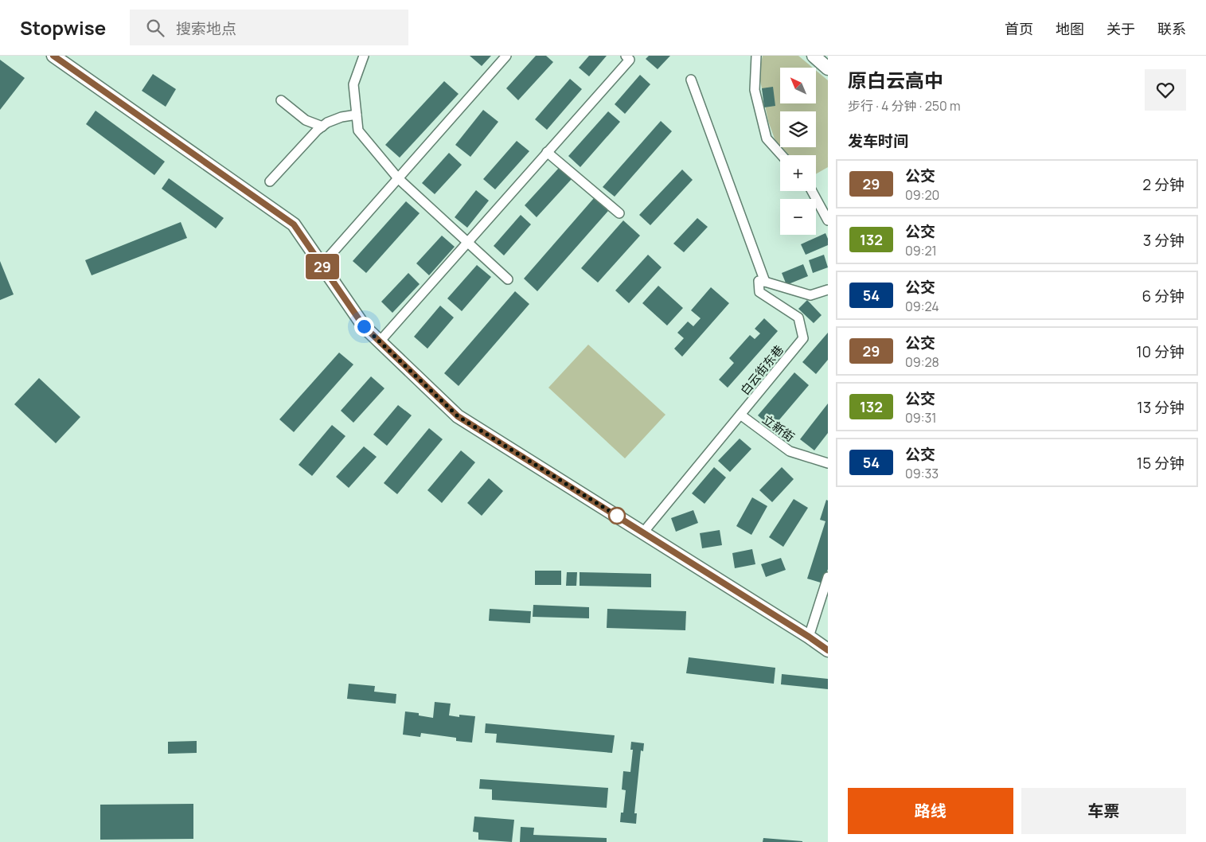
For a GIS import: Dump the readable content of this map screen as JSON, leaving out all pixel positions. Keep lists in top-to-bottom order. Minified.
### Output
{"streets":{"street":["白云街东巷","立新街"]},"crossings":[["白云街东巷","立新街"]],"lines":["bus line 29"],"north":"top left","page":{"header":"Stopwise","search":"搜索地点","nav":["首页","地图","关于","联系"],"on_map":"29","heading":[["原白云高中","步行 · 4 分钟 · 250 m"],"发车时间"],"map_buttons":["+","−"],"list":[{"mark":"29","name":"公交","note":"09:20","value":"2 分钟"},{"mark":"132","name":"公交","note":"09:21","value":"3 分钟"},{"mark":"54","name":"公交","note":"09:24","value":"6 分钟"},{"mark":"29","name":"公交","note":"09:28","value":"10 分钟"},{"mark":"132","name":"公交","note":"09:31","value":"13 分钟"},{"mark":"54","name":"公交","note":"09:33","value":"15 分钟"}],"buttons":["路线","车票"]}}
